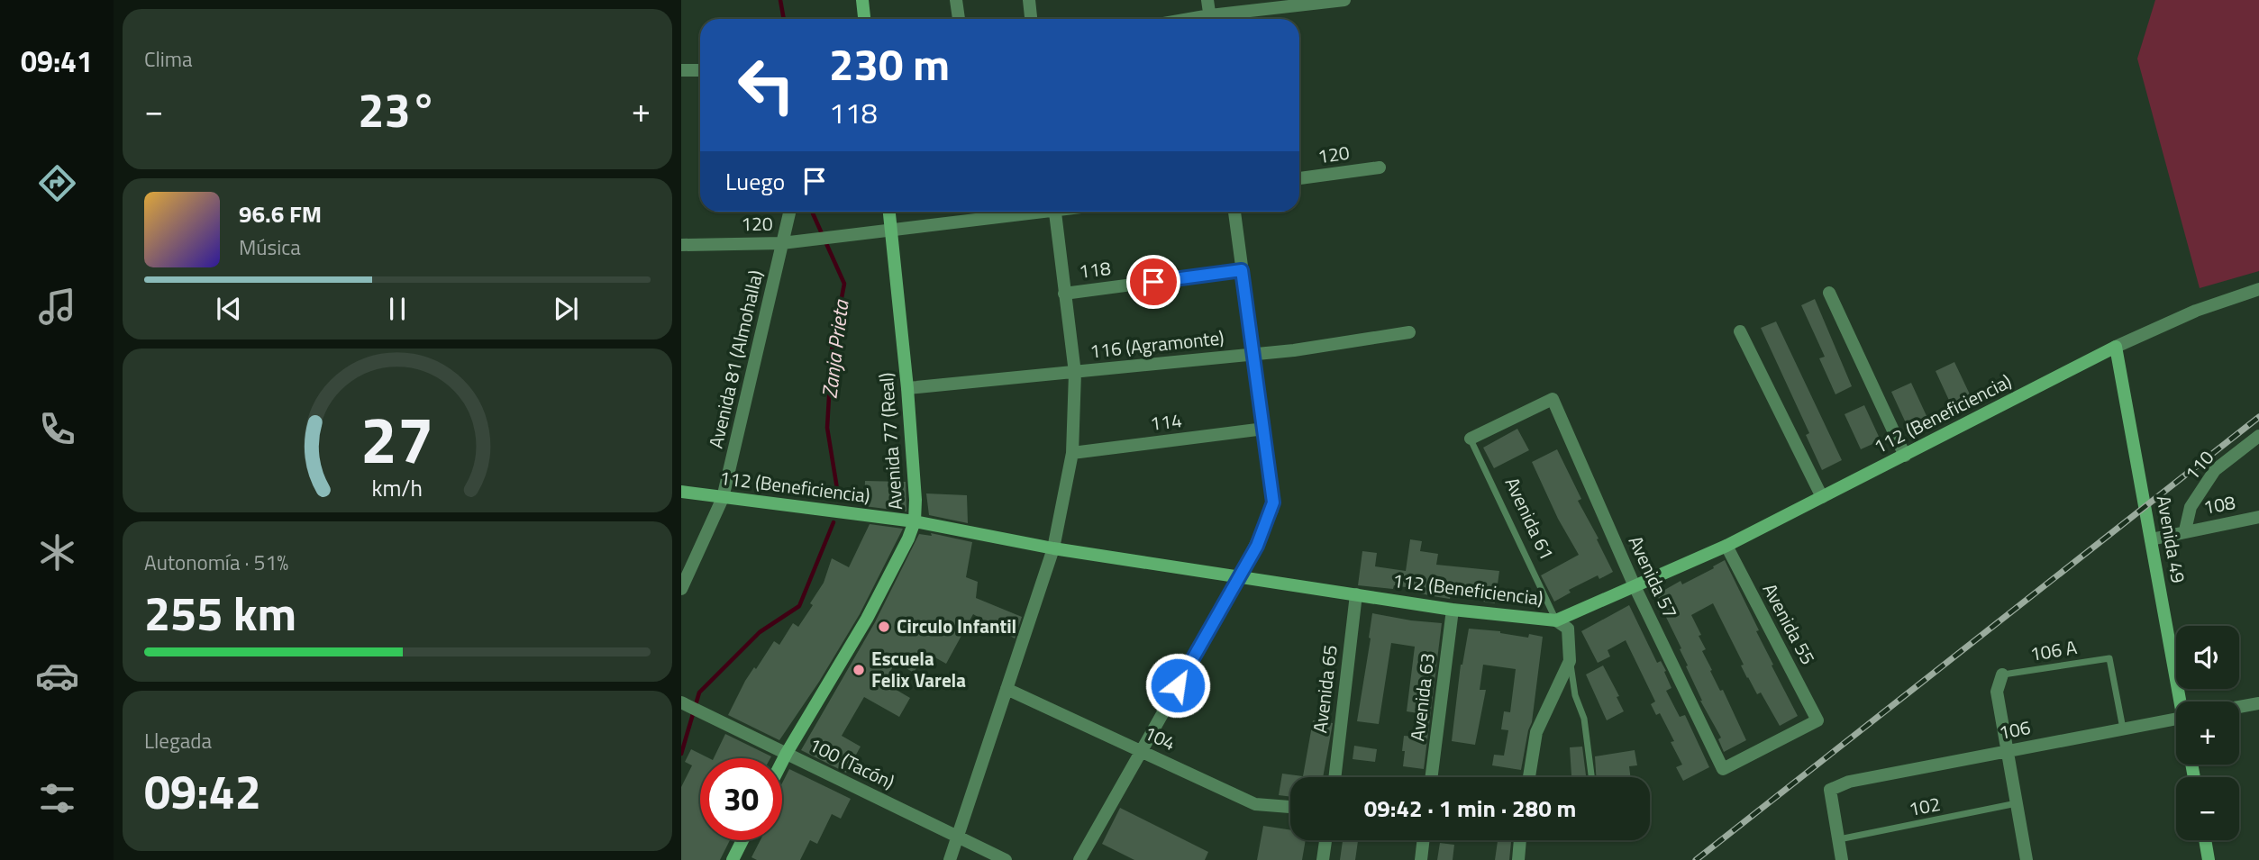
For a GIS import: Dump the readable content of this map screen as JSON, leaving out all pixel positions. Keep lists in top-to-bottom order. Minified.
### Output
{"streets":{"street":["120","118","116 (Agramonte)","Avenida 81 (Almohalla)","112 (Beneficiencia)","114","Avenida 77 (Real)","110","108","Avenida 61","Avenida 49","Avenida 57","Avenida 55","Avenida 65","Avenida 63","106","104","100 (Tacón)"],"lane":["106 A","102"]},"crossings":[["120","Avenida 81 (Almohalla)"],["120","Avenida 77 (Real)"],["116 (Agramonte)","Avenida 77 (Real)"],["Avenida 81 (Almohalla)","112 (Beneficiencia)"],["112 (Beneficiencia)","Avenida 77 (Real)"],["112 (Beneficiencia)","Avenida 61"],["112 (Beneficiencia)","Avenida 49"],["112 (Beneficiencia)","Avenida 57"],["112 (Beneficiencia)","Avenida 55"],["112 (Beneficiencia)","Avenida 65"],["112 (Beneficiencia)","Avenida 63"],["Avenida 77 (Real)","100 (Tacón)"],["110","108"],["108","Avenida 49"],["Avenida 61","Avenida 57"],["Avenida 57","Avenida 55"],["106 A","106"],["106","102"]],"water":["Zanja Prieta"],"places":["Circulo Infantil","Escuela Felix Varela"],"page":{"tabs":"09:41","tile":["Clima",["Autonomía · 51%","255 km"],["Llegada","09:42"]],"turn":["230 m","118"],"heat":["−","23°","+"],"then":"Luego","song":["96.6 FM","Música"],"map_buttons":["+","−"],"limit":"30","trip":"09:42 · 1 min · 280 m","gauge":["27","km/h"]}}
